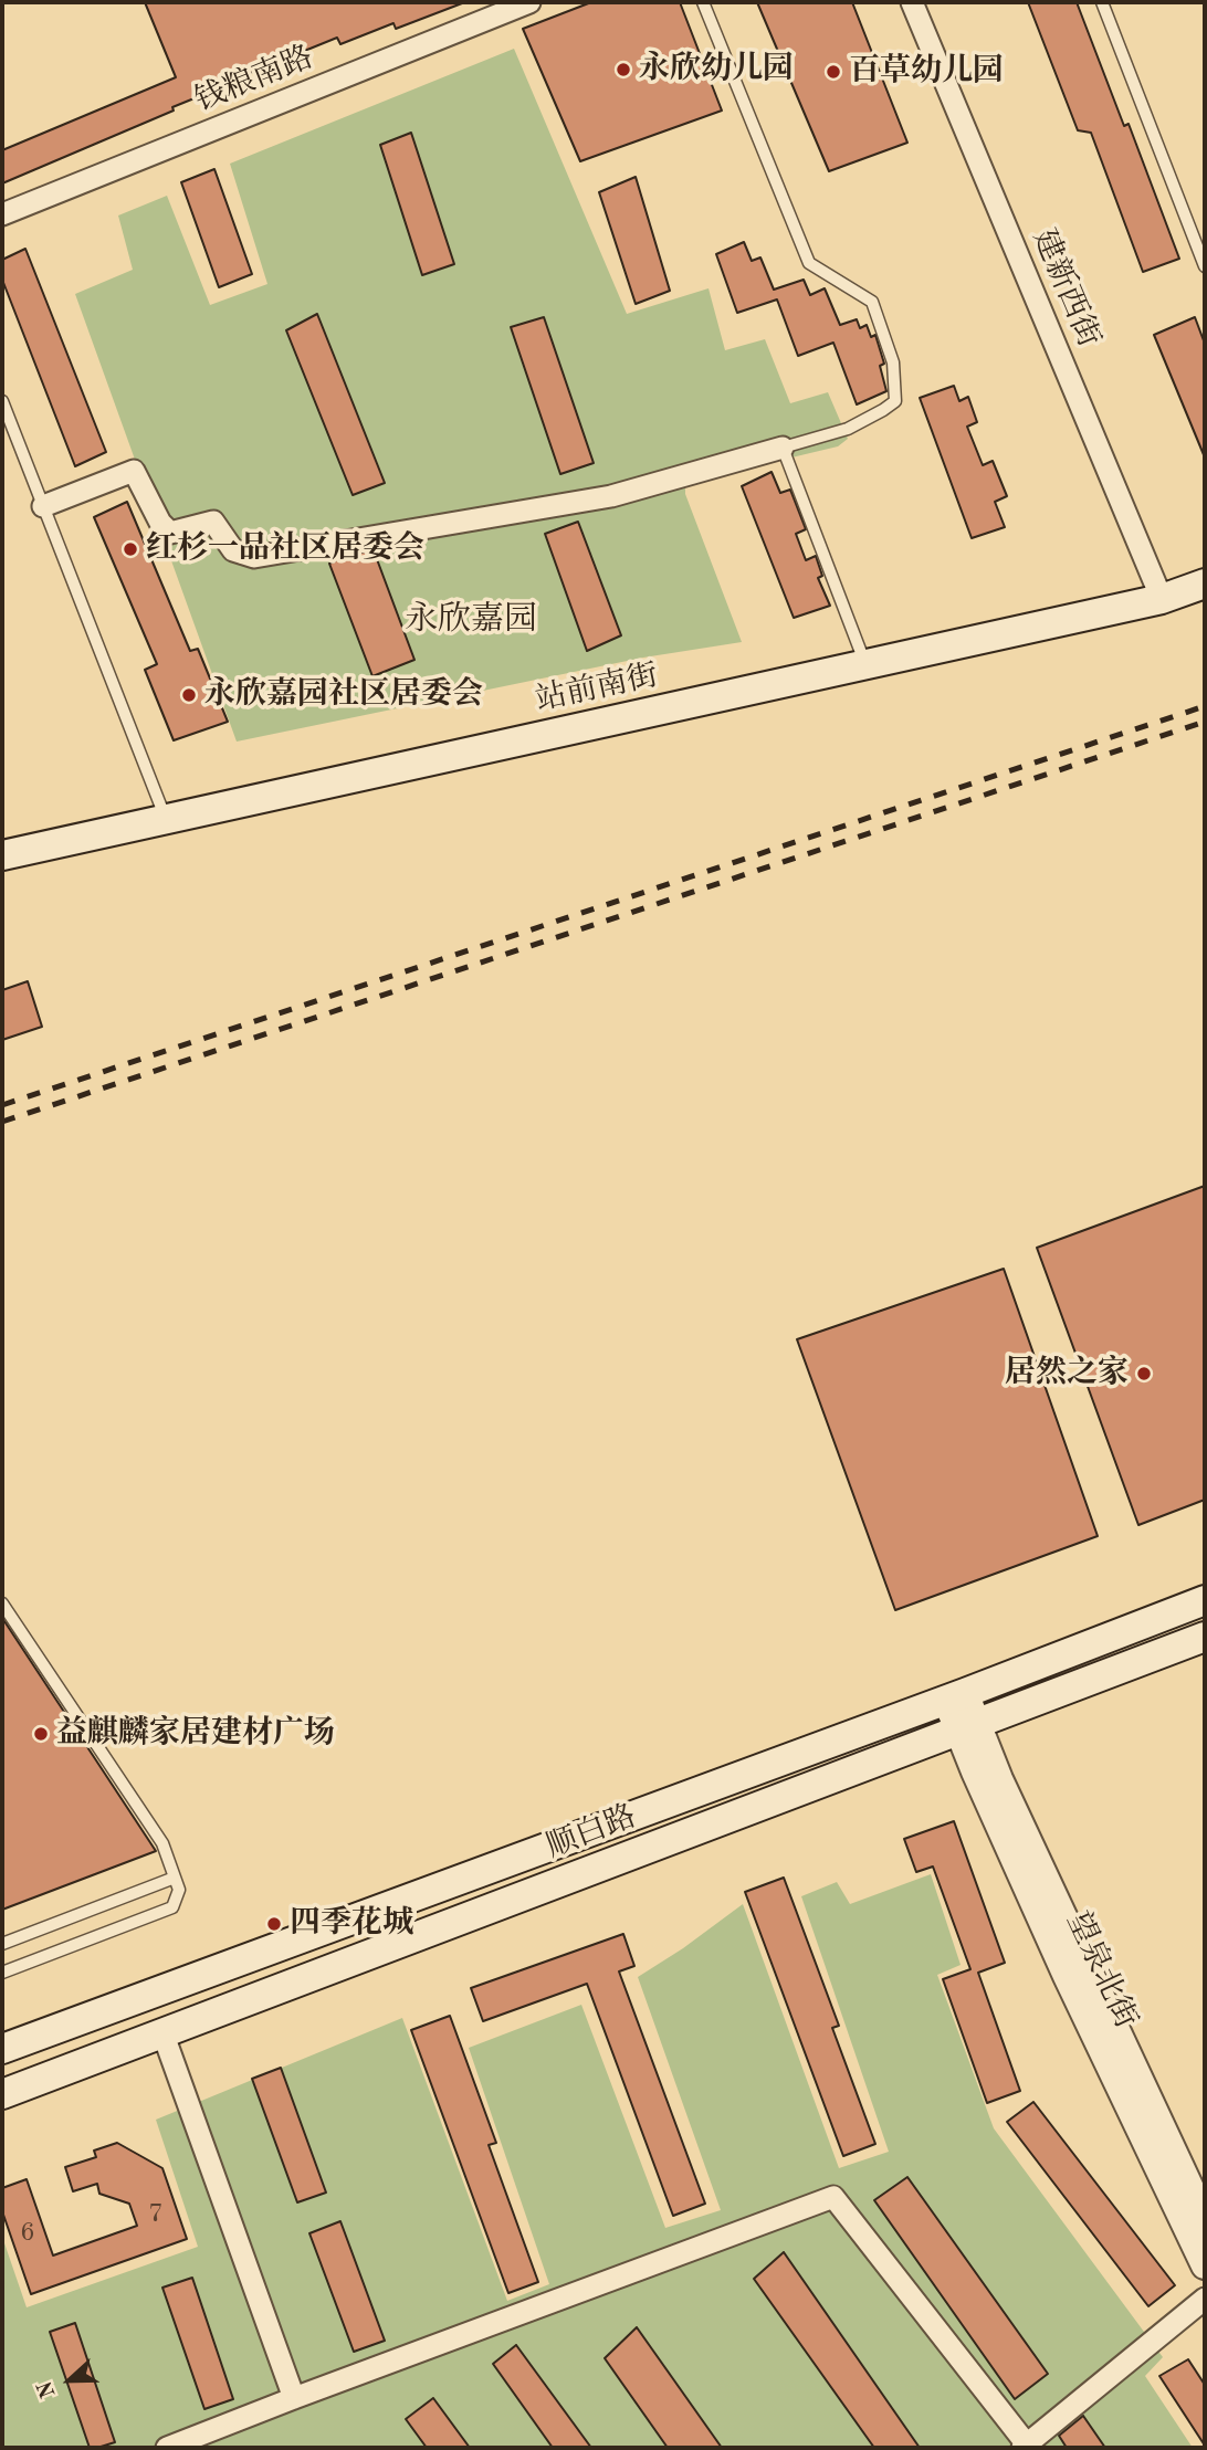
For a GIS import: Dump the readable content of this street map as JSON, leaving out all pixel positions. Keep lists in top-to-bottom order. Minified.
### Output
{"streets":{"main road":["站前南街","顺白路"],"street":["钱粮南路","建新西街","望泉北街"]},"crossings":[["建新西街","站前南街"],["顺白路","望泉北街"]],"districts":["永欣嘉园"],"places":["永欣幼儿园","百草幼儿园","红杉一品社区居委会","永欣嘉园社区居委会","居然之家","益麒麟家居建材广场","四季花城"],"house_numbers":["7","6"],"north":"left"}
